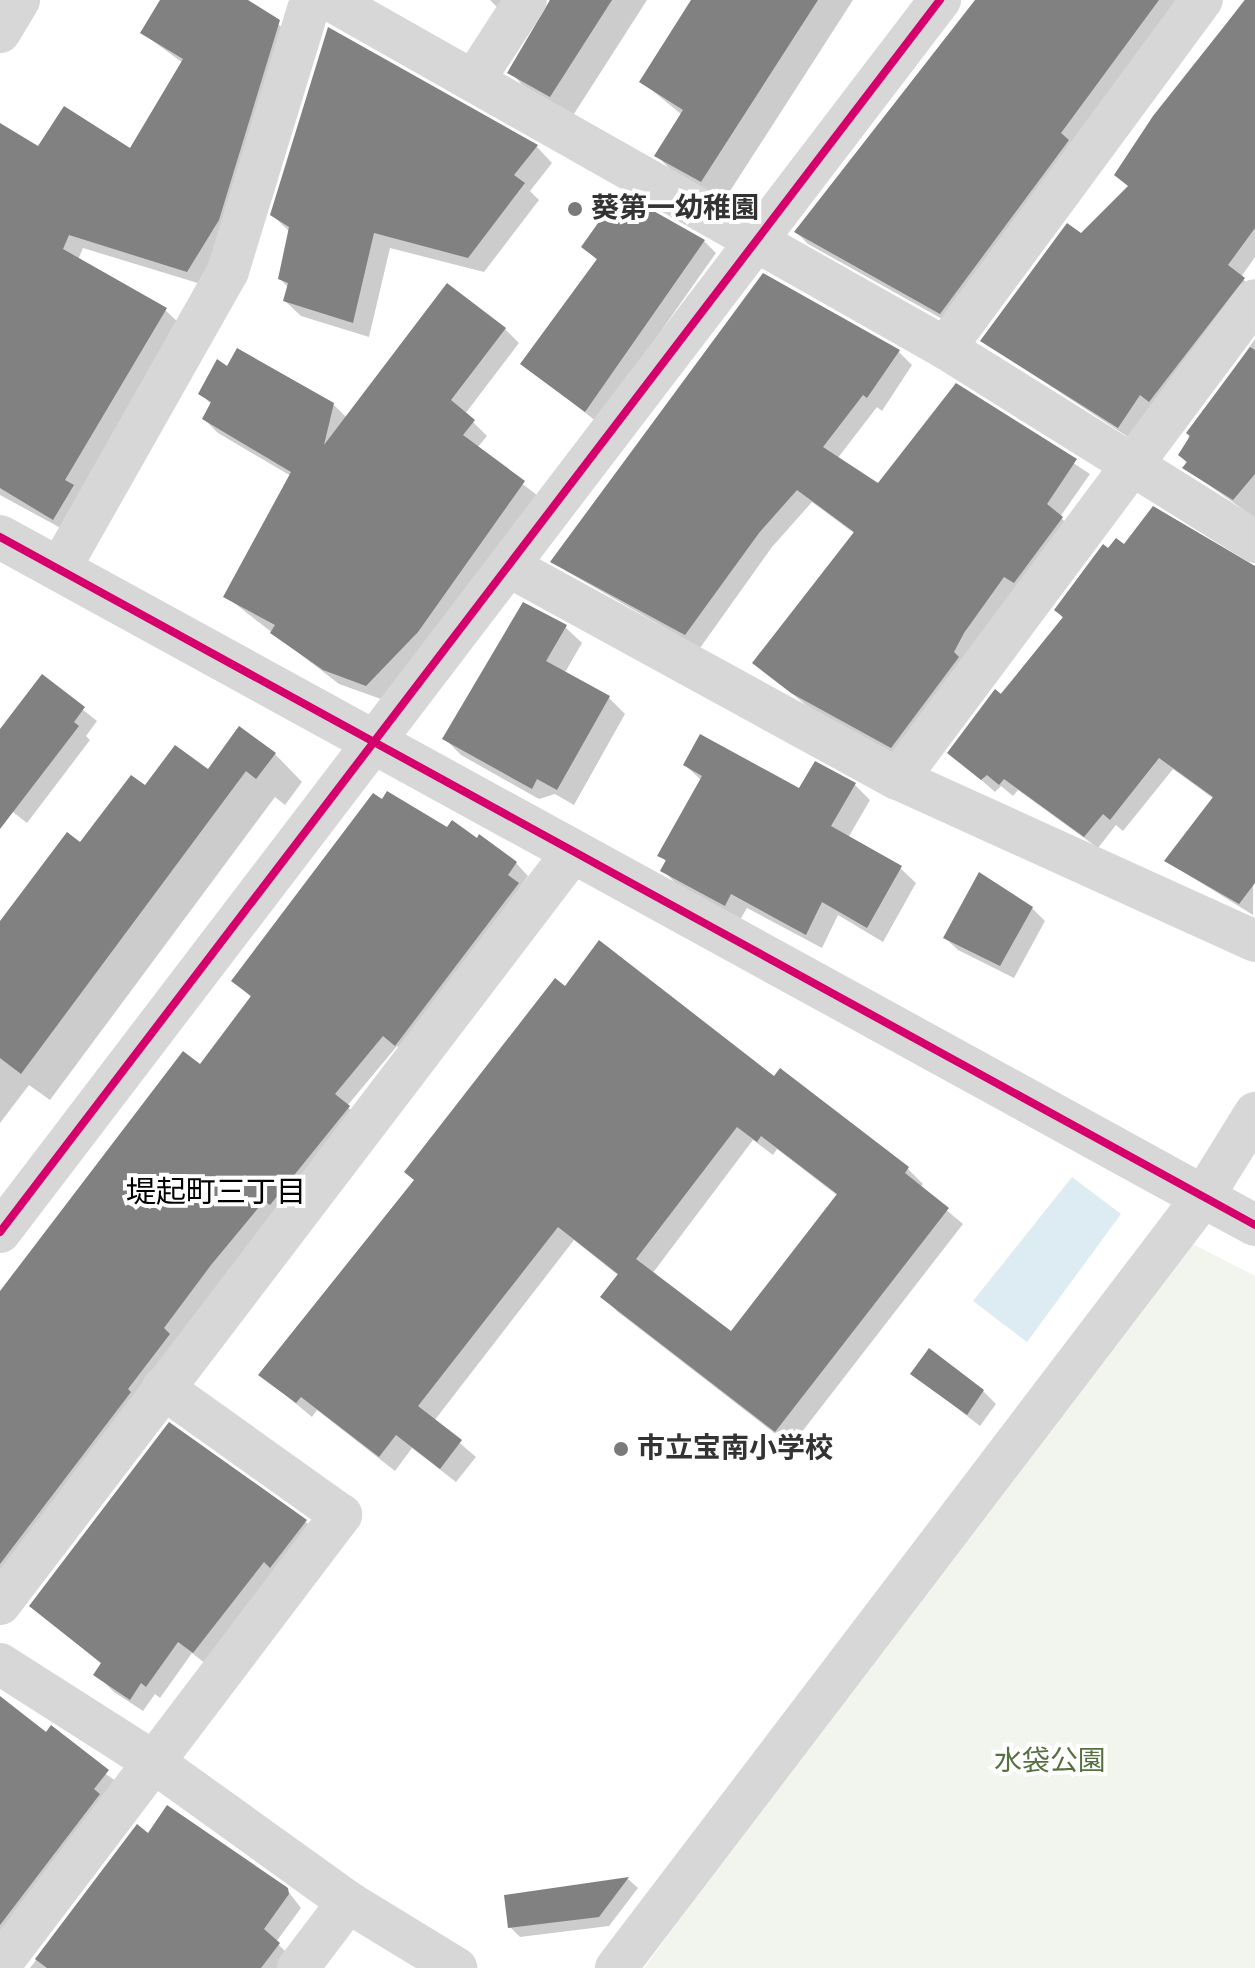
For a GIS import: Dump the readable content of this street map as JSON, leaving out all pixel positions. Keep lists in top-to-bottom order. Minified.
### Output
{"districts":["堤起町三丁目"],"parks":["水袋公園"],"places":["葵第一幼稚園","市立宝南小学校"]}
